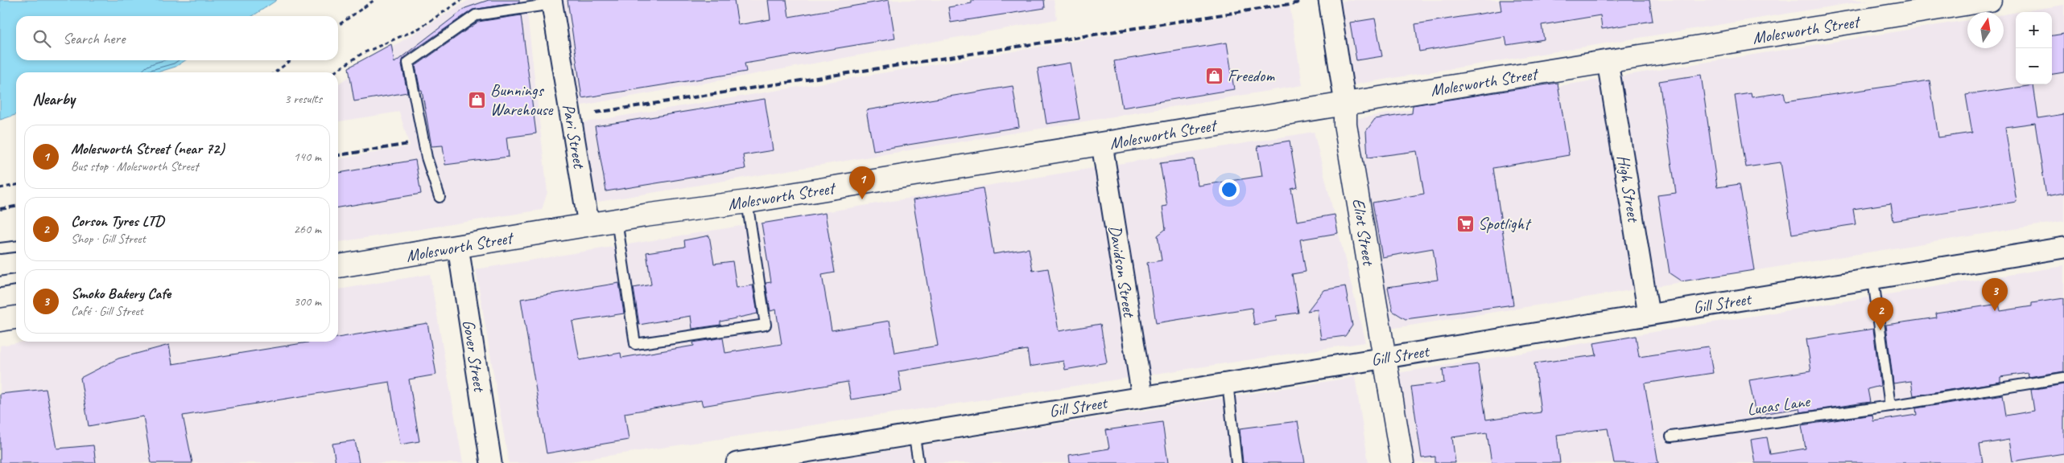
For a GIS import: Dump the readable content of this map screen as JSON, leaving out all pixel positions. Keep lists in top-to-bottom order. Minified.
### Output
{"streets":{"main road":["Molesworth Street","Eliot Street"],"street":["Pari Street","High Street","Davidson Street","Gill Street","Gover Street"],"lane":["Lucas Lane"]},"crossings":[["Molesworth Street","Pari Street"],["Molesworth Street","High Street"],["Molesworth Street","Eliot Street"],["Molesworth Street","Davidson Street"],["Molesworth Street","Gover Street"],["High Street","Gill Street"],["Eliot Street","Gill Street"],["Davidson Street","Gill Street"]],"places":{"shop":["Freedom","Bunnings Warehouse"],"supermarket":["Spotlight"]},"north":"top","page":{"map_buttons":["+","−"],"search":"Search here","heading":["Nearby","3 results"],"list":[{"mark":"1","name":"Molesworth Street (near 72)","note":"Bus stop · Molesworth Street","value":"140 m"},{"mark":"2","name":"Corson Tyres LTD","note":"Shop · Gill Street","value":"260 m"},{"mark":"3","name":"Smoko Bakery Cafe","note":"Café · Gill Street","value":"300 m"}],"pins":["1","3","2"]}}
